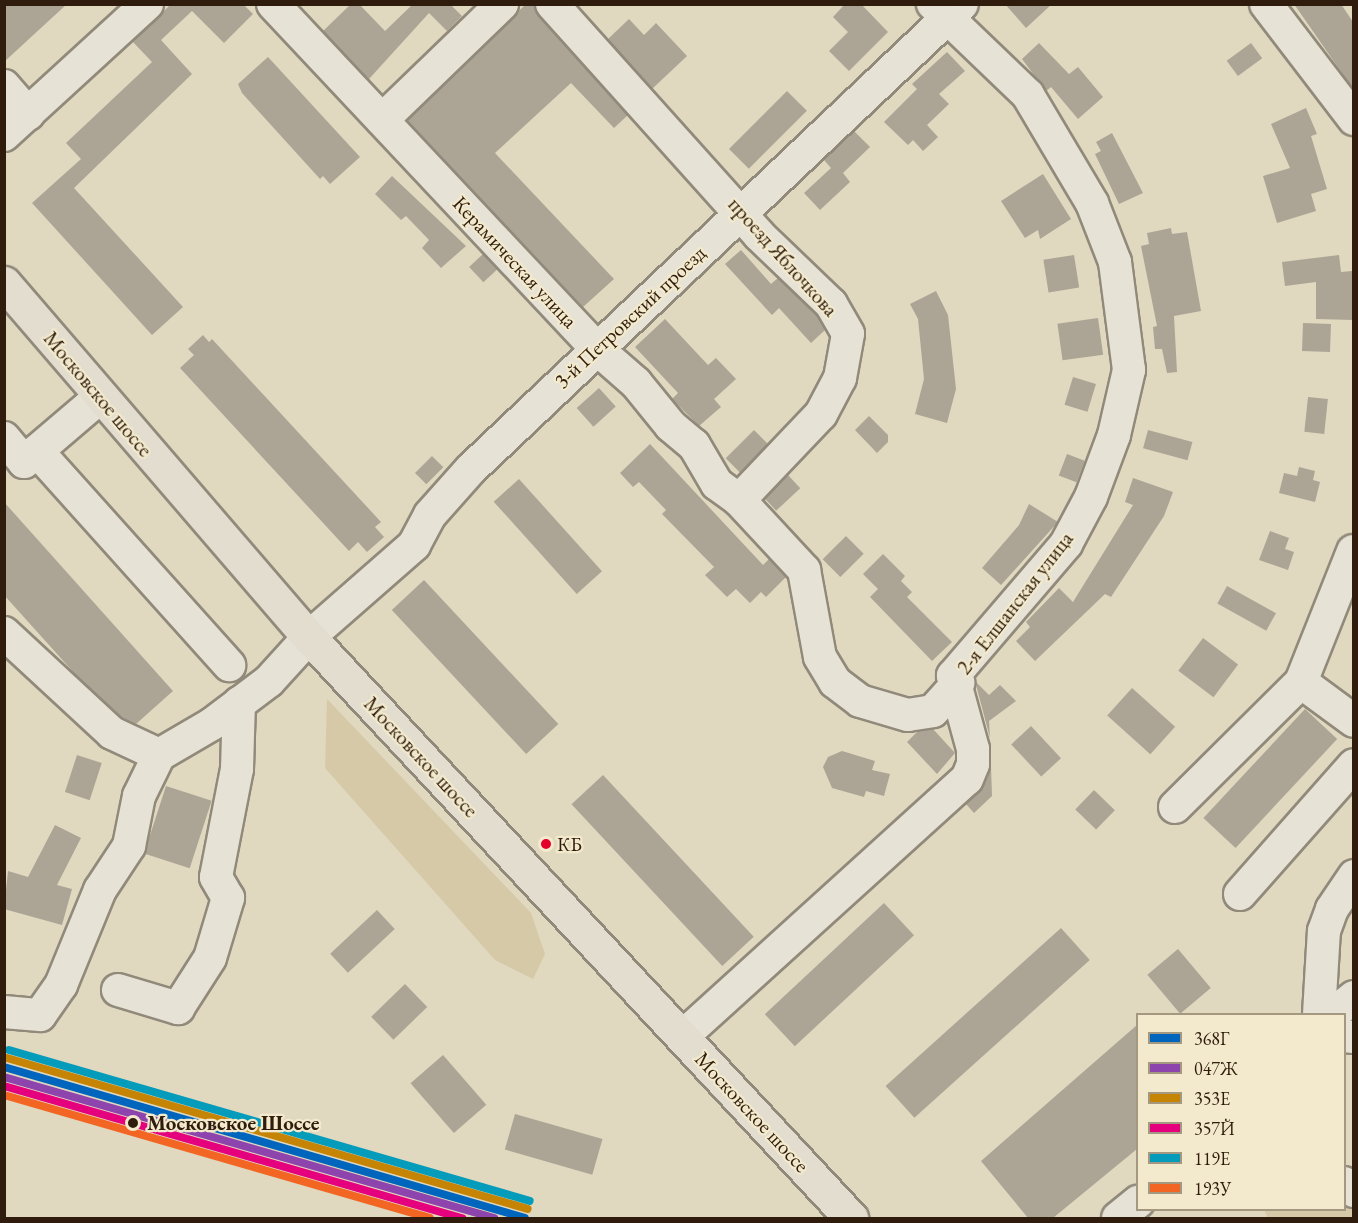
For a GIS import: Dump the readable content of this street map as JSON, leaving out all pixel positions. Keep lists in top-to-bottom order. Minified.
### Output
{"streets":{"main road":["Московское шоссе"],"street":["проезд Яблочкова","Керамическая улица","3-й Петровский проезд","2-я Елшанская улица"]},"crossings":[["проезд Яблочкова","Керамическая улица"],["проезд Яблочкова","3-й Петровский проезд"],["Керамическая улица","3-й Петровский проезд"],["Керамическая улица","2-я Елшанская улица"],["3-й Петровский проезд","Московское шоссе"],["3-й Петровский проезд","2-я Елшанская улица"],["Московское шоссе","2-я Елшанская улица"]],"places":["КБ","Московское Шоссе"],"lines":["transit line 119Е","transit line 353Е","transit line 368Г","transit line 047Ж","transit line 357Й","transit line 193У"],"legend":["368Г","047Ж","353Е","357Й","119Е","193У"]}
